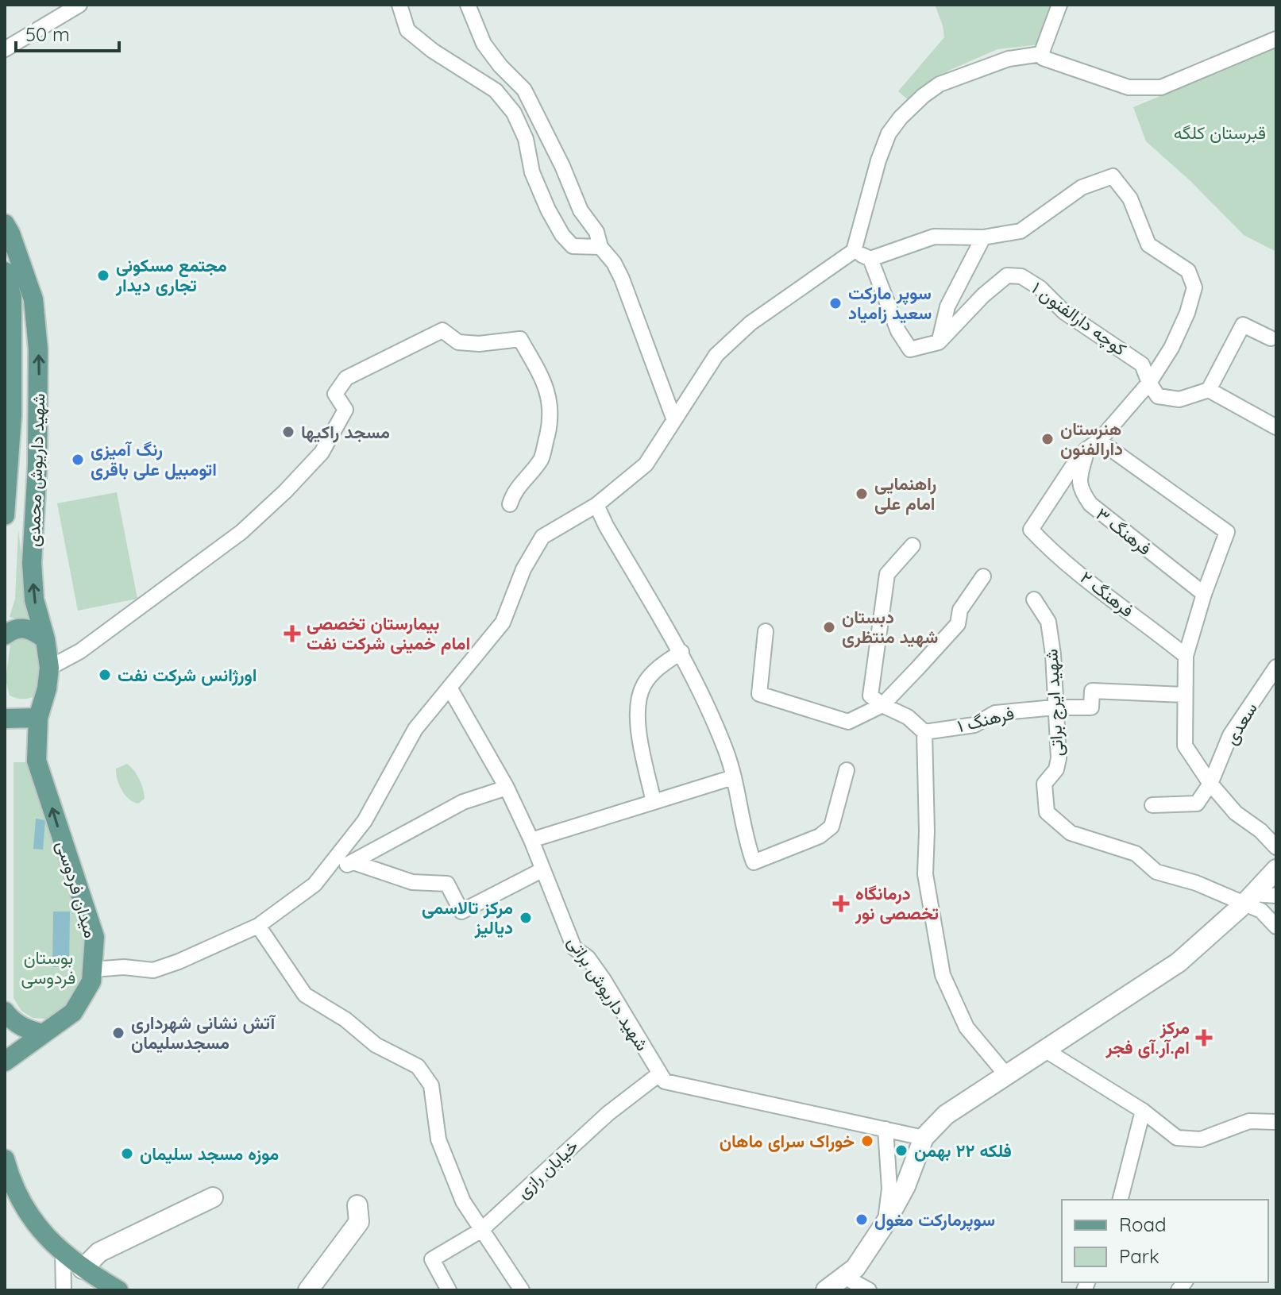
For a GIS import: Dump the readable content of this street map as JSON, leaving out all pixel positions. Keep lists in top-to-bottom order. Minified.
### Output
{"streets":{"main road":["شهید داریوش محمدی","میدان فردوسی"],"street":["کوچه دارالفنون ۱","فرهنگ ۳","فرهنگ ۲","شهید ایرج براتی","فرهنگ ۱","سعدی","شهید داریوش براتی","خیابان رازی"]},"crossings":[["شهید داریوش محمدی","میدان فردوسی"],["فرهنگ ۳","فرهنگ ۲"],["شهید ایرج براتی","فرهنگ ۱"],["شهید داریوش براتی","خیابان رازی"]],"one_way":["میدان فردوسی"],"parks":["قبرستان کلگه","بوستان فردوسی"],"places":{"other":["مجتمع مسکونی تجاری دیدار","سوپر مارکت سعید زامیاد","مسجد راکیها","هنرستان دارالفنون","رنگ آمیزی اتومبیل علی باقری","راهنمایی امام علی","دبستان شهید منتظری","اورژانس شرکت نفت","مرکز تالاسمی دیالیز","آتش نشانی شهرداری مسجدسلیمان","خوراک سرای ماهان","فلکه ۲۲ بهمن","موزه مسجد سلیمان","سوپرمارکت مغول"],"health":["بیمارستان تخصصی امام خمینی شرکت نفت","درمانگاه تخصصی نور","مرکز ام.آر.آی فجر"]},"legend":["Road","Park"],"scale_bar":"50 m"}
